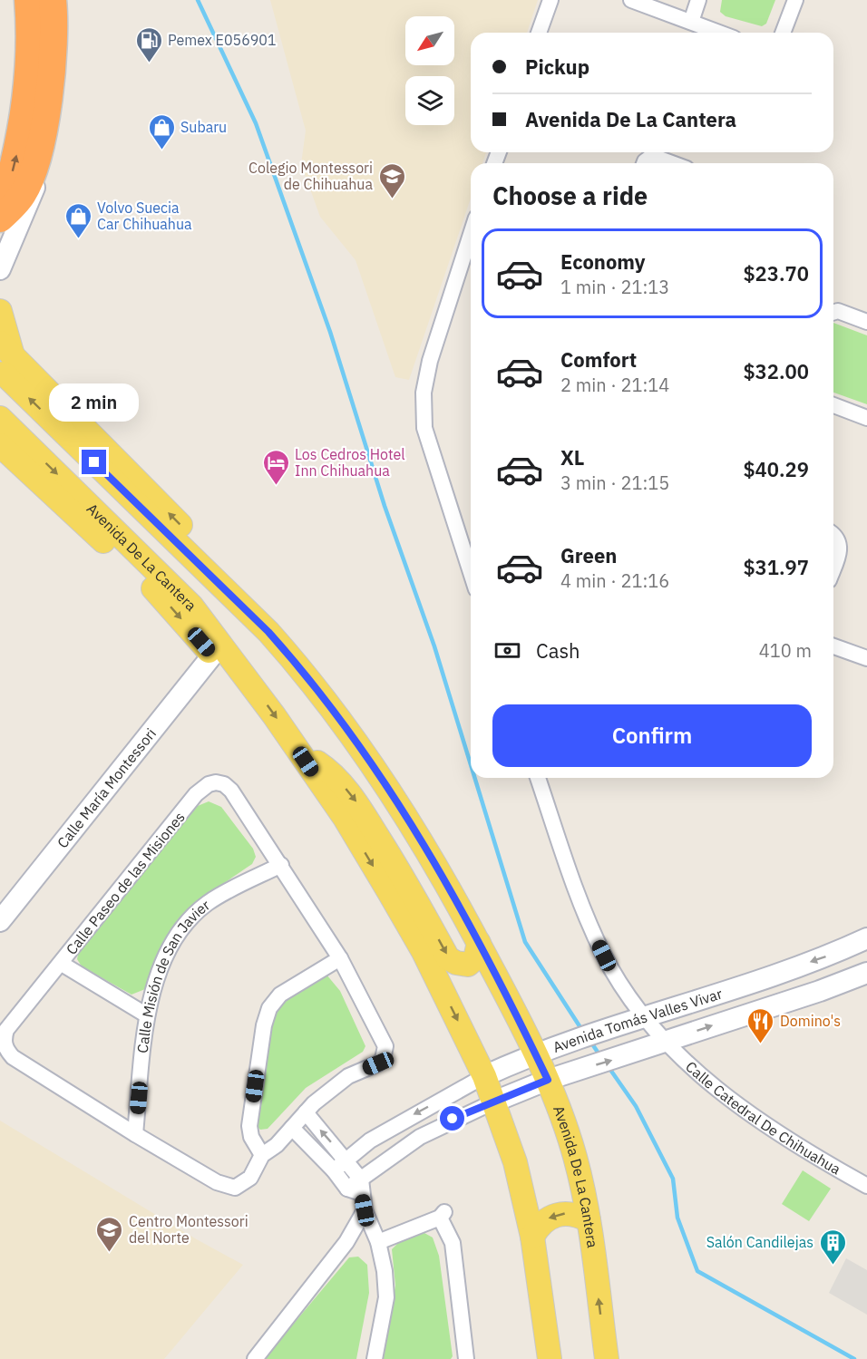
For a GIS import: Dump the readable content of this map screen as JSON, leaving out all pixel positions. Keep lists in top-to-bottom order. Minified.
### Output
{"streets":{"main road":["Avenida De La Cantera","Calle María Montessori","Avenida Tomás Valles Vivar"],"street":["Calle Paseo de las Misiones","Calle Misión de San Javier","Calle Catedral De Chihuahua"]},"crossings":[["Avenida De La Cantera","Avenida Tomás Valles Vivar"],["Calle Paseo de las Misiones","Calle Misión de San Javier"],["Avenida Tomás Valles Vivar","Calle Catedral De Chihuahua"]],"places":{"fuel station":["Pemex E056901"],"shop":["Subaru","Volvo Suecia Car Chihuahua"],"school or university":["Colegio Montessori de Chihuahua","Centro Montessori del Norte"],"hotel":["Los Cedros Hotel Inn Chihuahua"],"restaurant":["Domino's"],"building":["Salón Candilejas"]},"north":"bottom left","page":{"banner":["Pickup","Avenida De La Cantera"],"heading":"Choose a ride","list":[{"name":"Economy","note":"1 min · 21:13","value":"$23.70"},{"name":"Comfort","note":"2 min · 21:14","value":"$32.00"},{"name":"XL","note":"3 min · 21:15","value":"$40.29"},{"name":"Green","note":"4 min · 21:16","value":"$31.97"}],"bubble":"2 min","pay":["Cash","410 m"],"buttons":"Confirm"}}
